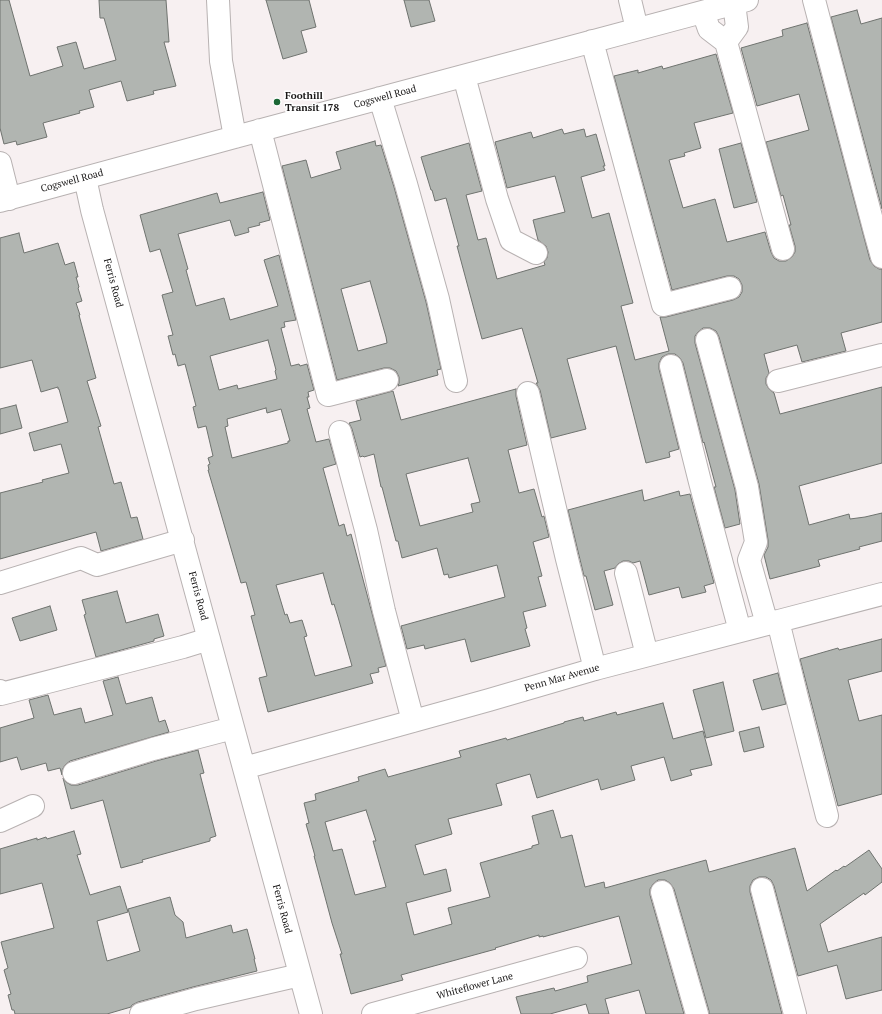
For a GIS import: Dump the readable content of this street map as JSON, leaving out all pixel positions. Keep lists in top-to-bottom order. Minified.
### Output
{"streets":{"street":["Cogswell Road","Ferris Road","Penn Mar Avenue","Whiteflower Lane"]},"crossings":[["Cogswell Road","Ferris Road"],["Ferris Road","Penn Mar Avenue"]],"places":["Foothill Transit 178"]}
